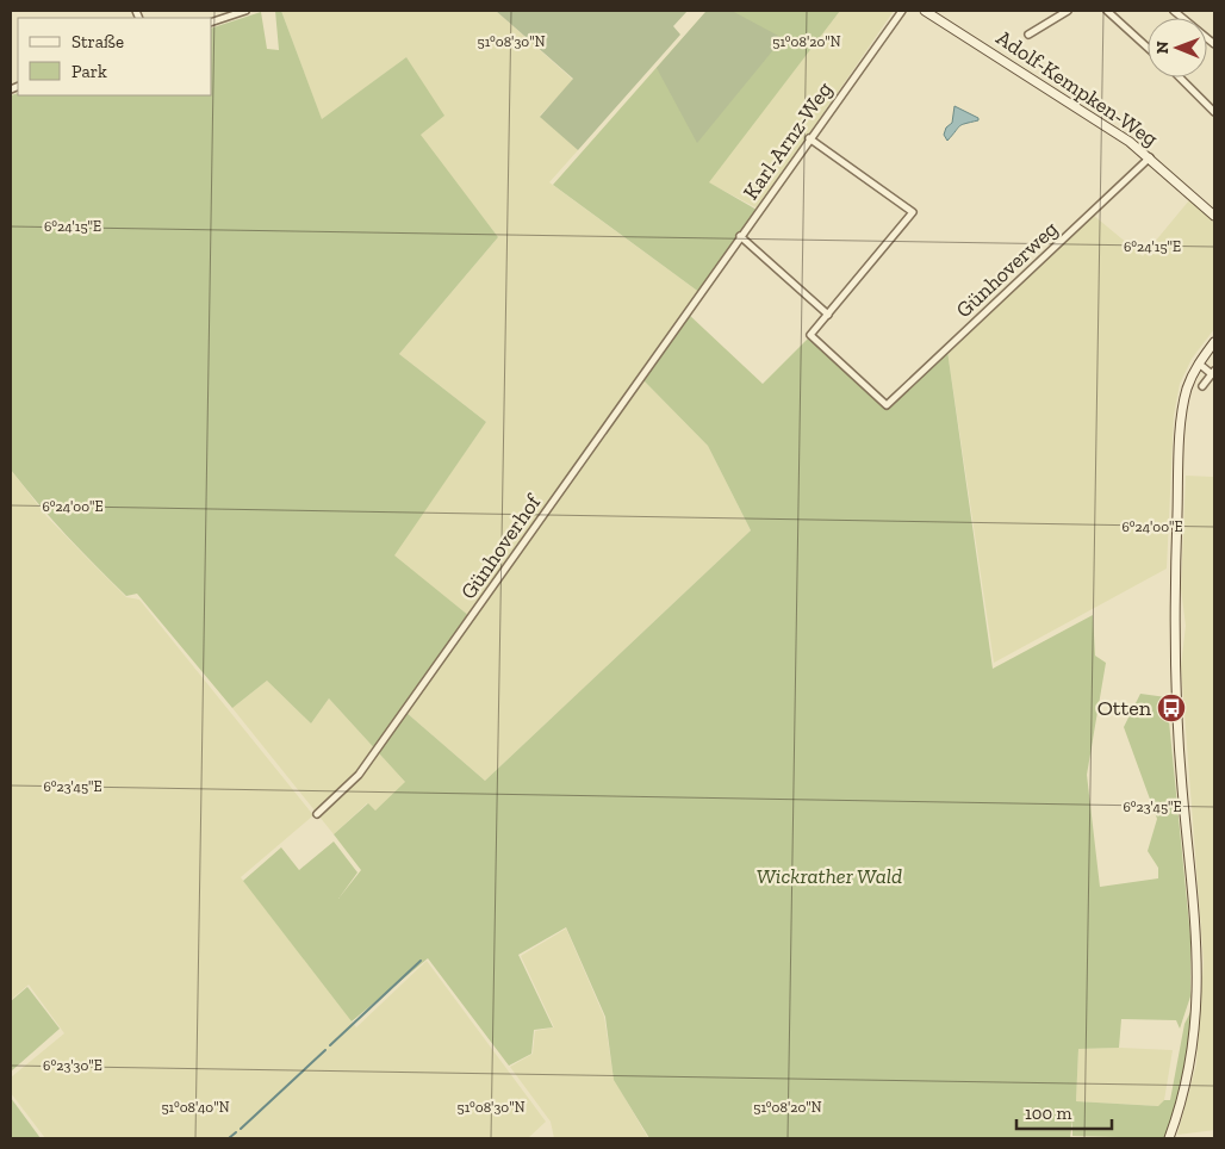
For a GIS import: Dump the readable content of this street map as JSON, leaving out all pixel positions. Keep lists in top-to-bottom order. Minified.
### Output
{"streets":{"main road":["Adolf-Kempken-Weg"],"street":["Karl-Arnz-Weg","Günhoverweg","Günhoverhof"]},"crossings":[["Adolf-Kempken-Weg","Günhoverweg"],["Karl-Arnz-Weg","Günhoverhof"]],"parks":["Wickrather Wald"],"places":{"bus stop":["Otten"]},"legend":["Straße","Park"],"scale_bar":"100 m","north":"left","coordinates":["51°08'30\"N","51°08'20\"N","6°24'15\"E","6°24'00\"E","6°23'45\"E","6°23'30\"E","51°08'40\"N"]}
